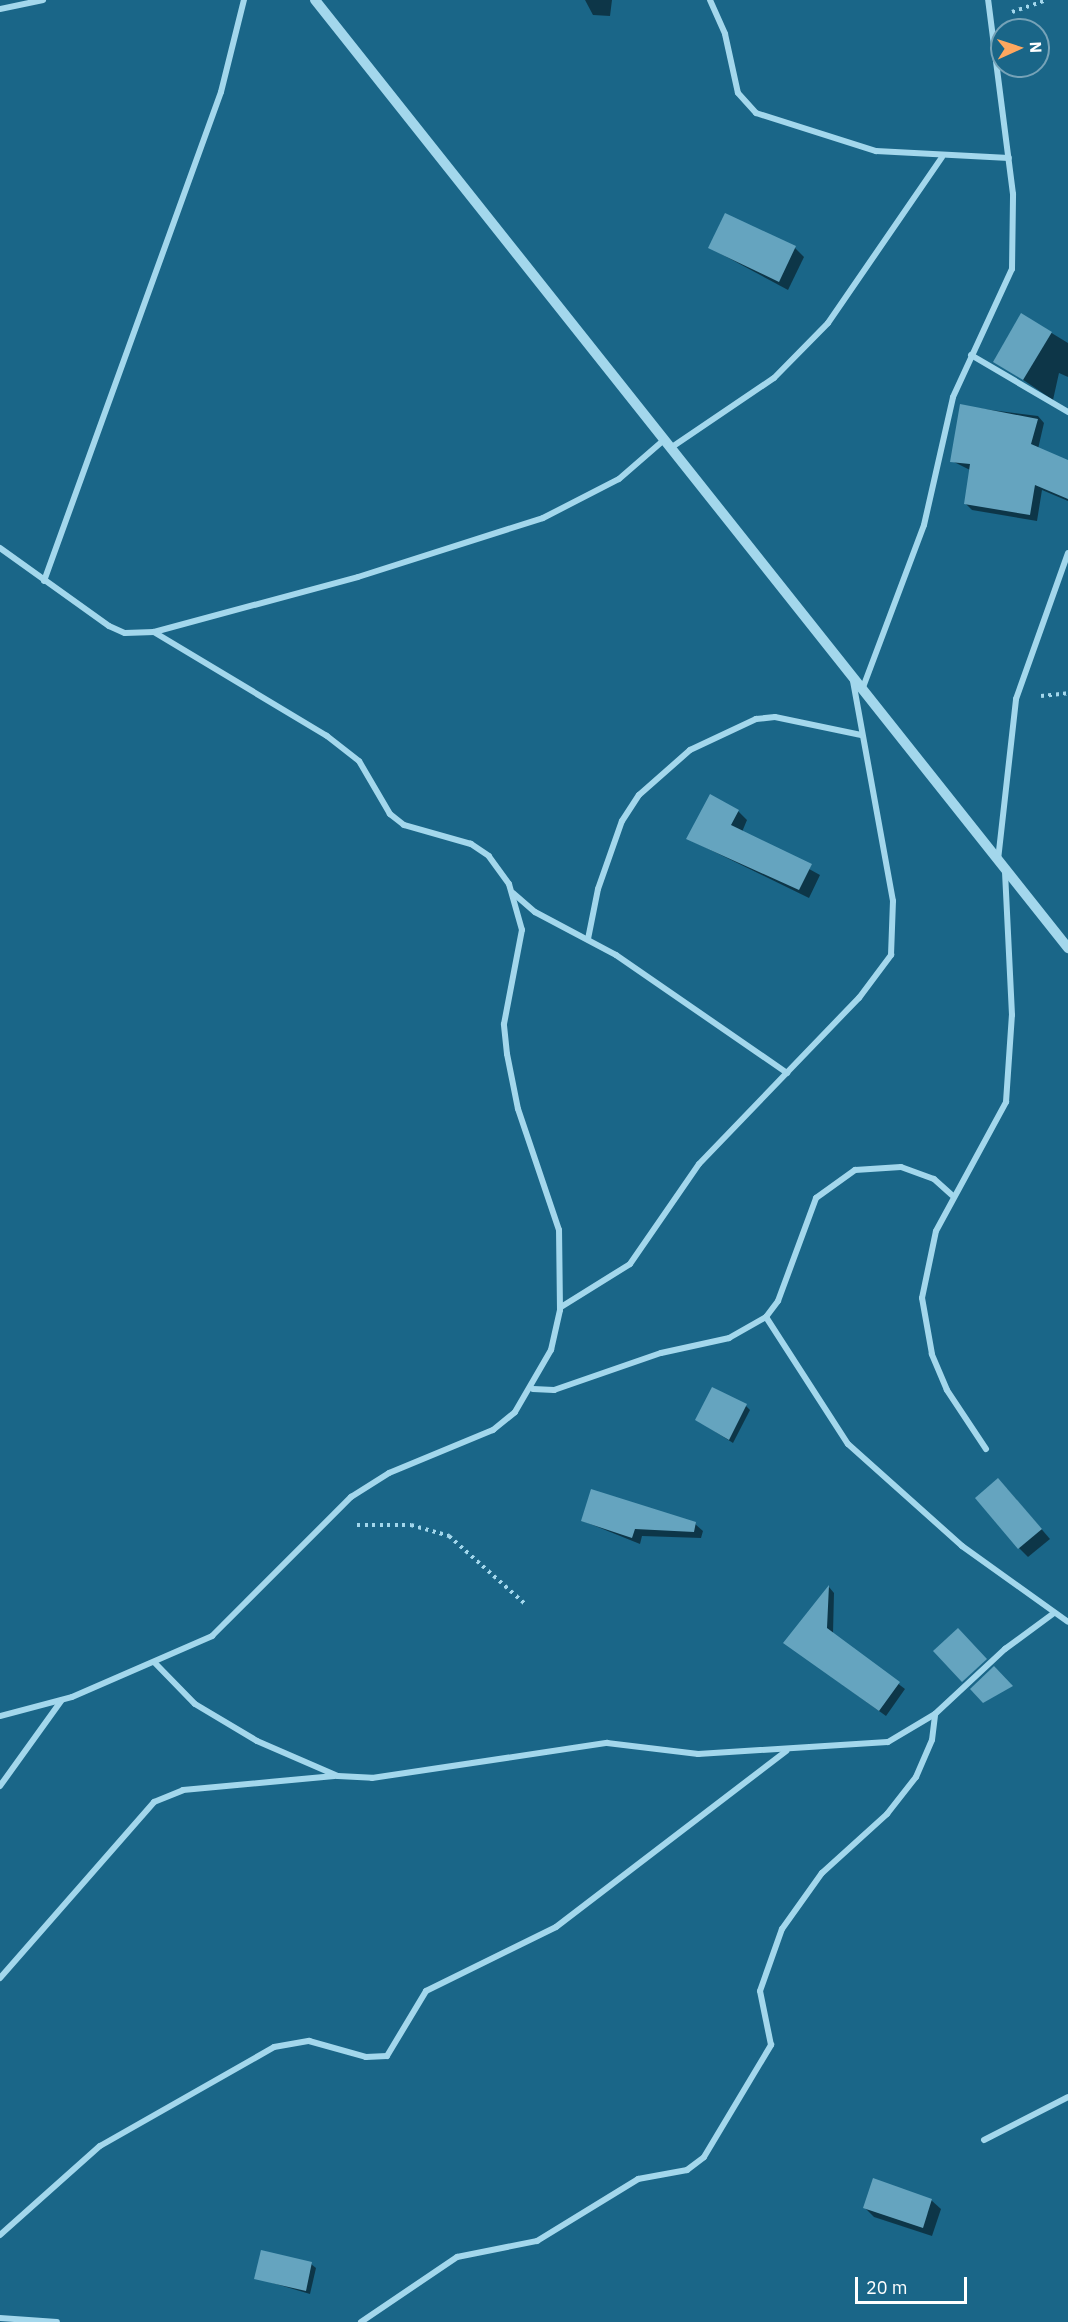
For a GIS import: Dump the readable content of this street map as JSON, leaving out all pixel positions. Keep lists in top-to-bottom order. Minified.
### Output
{"scale_bar":"20 m","north":"right"}
